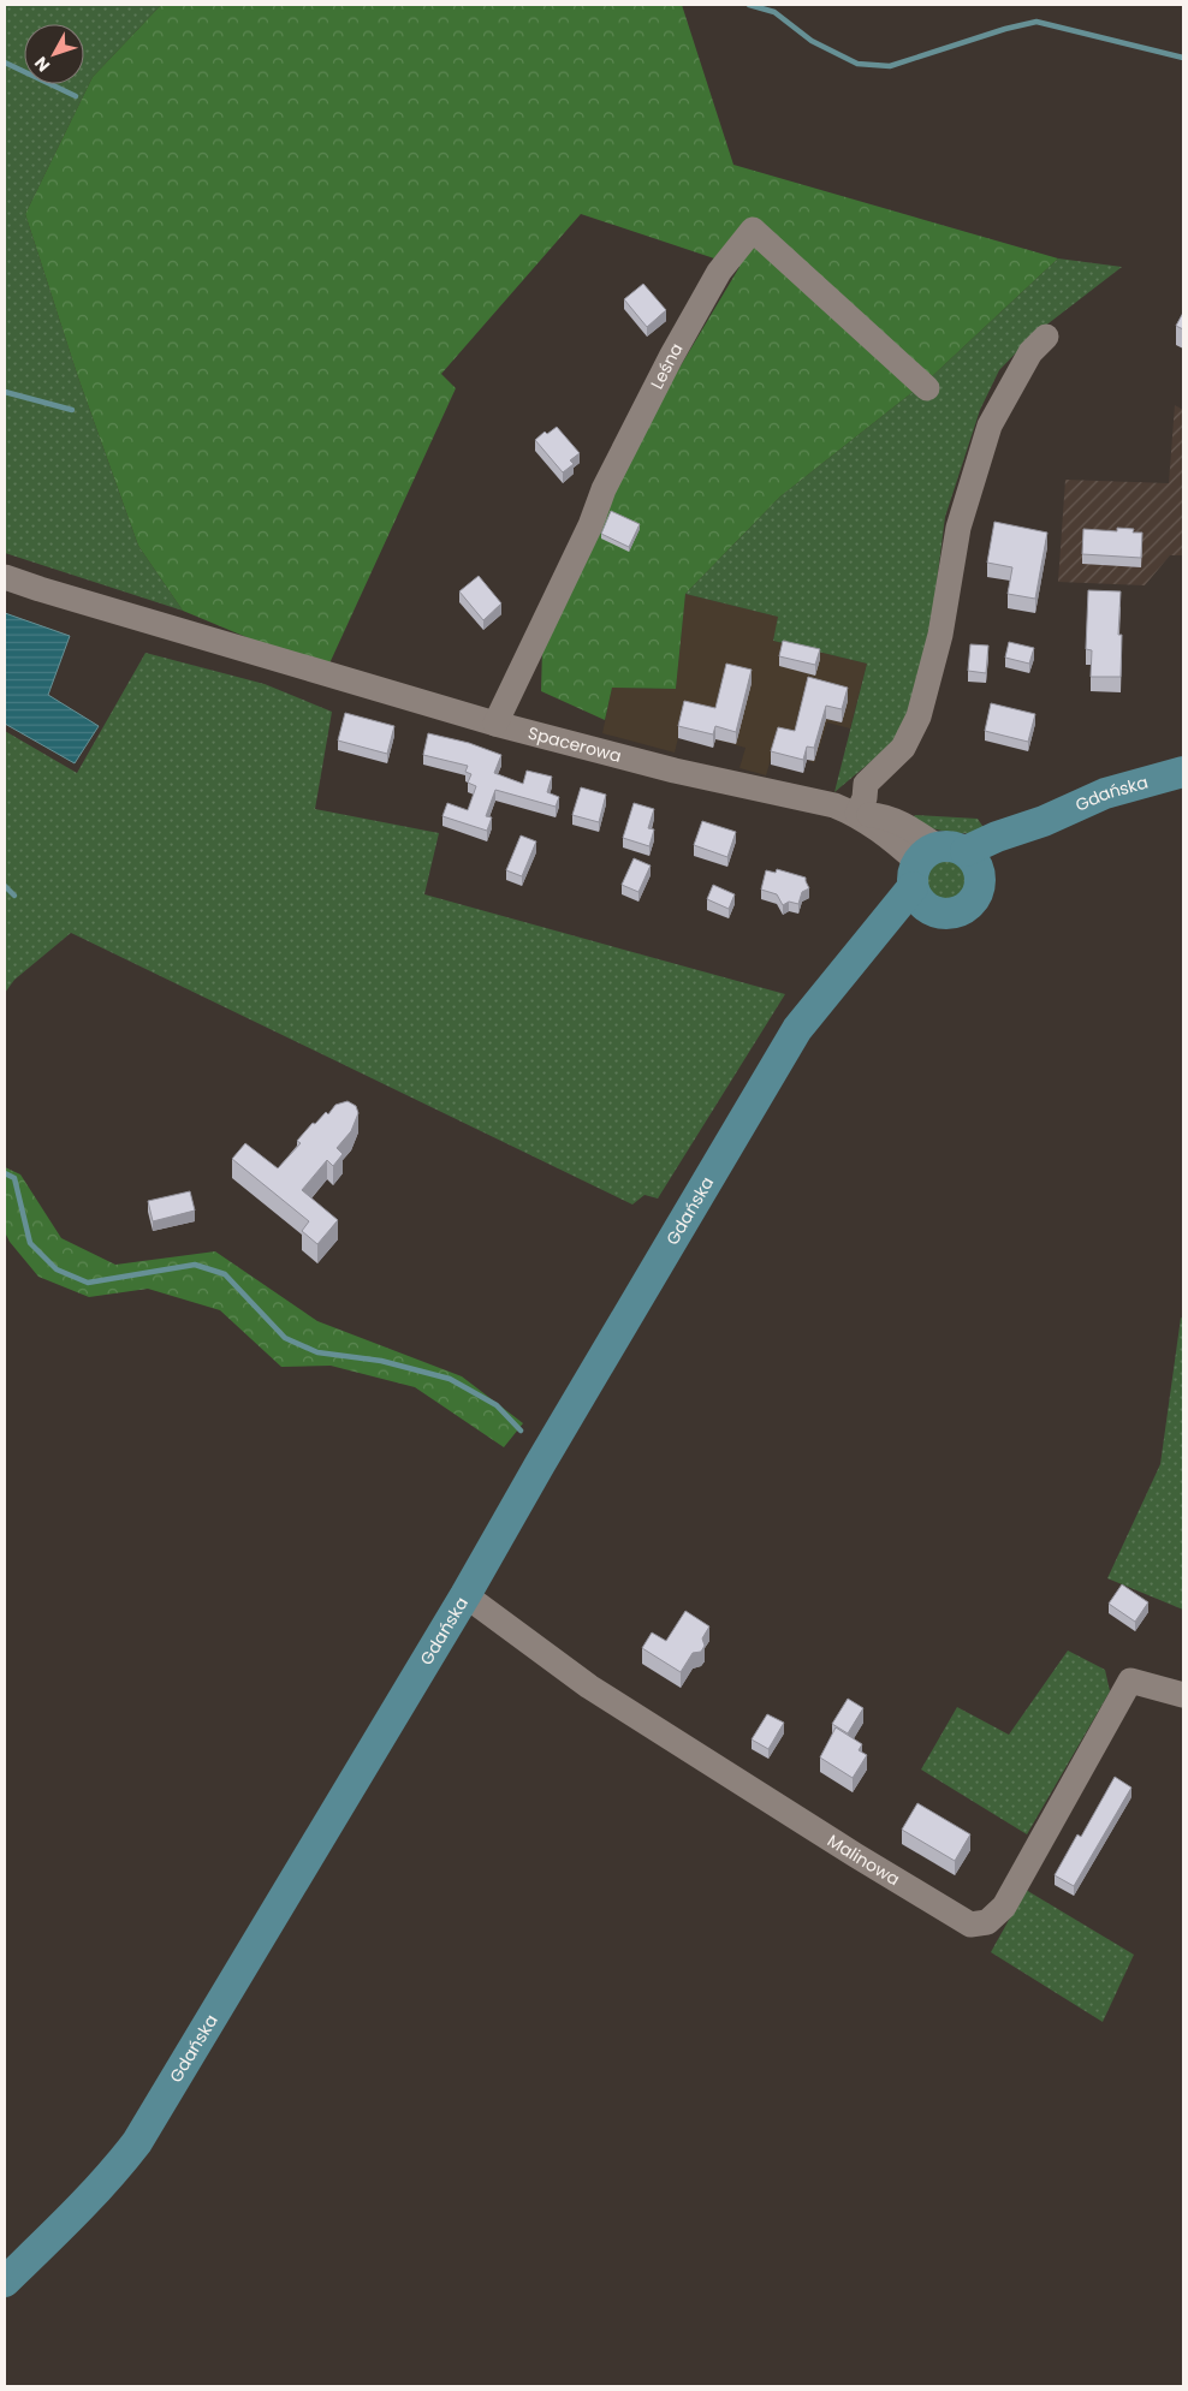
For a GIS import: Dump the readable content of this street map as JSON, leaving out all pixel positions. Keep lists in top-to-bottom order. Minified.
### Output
{"streets":{"main road":["Gdańska"],"street":["Leśna","Spacerowa","Malinowa"]},"crossings":[["Leśna","Spacerowa"],["Spacerowa","Gdańska"],["Gdańska","Malinowa"]],"north":"bottom left"}
